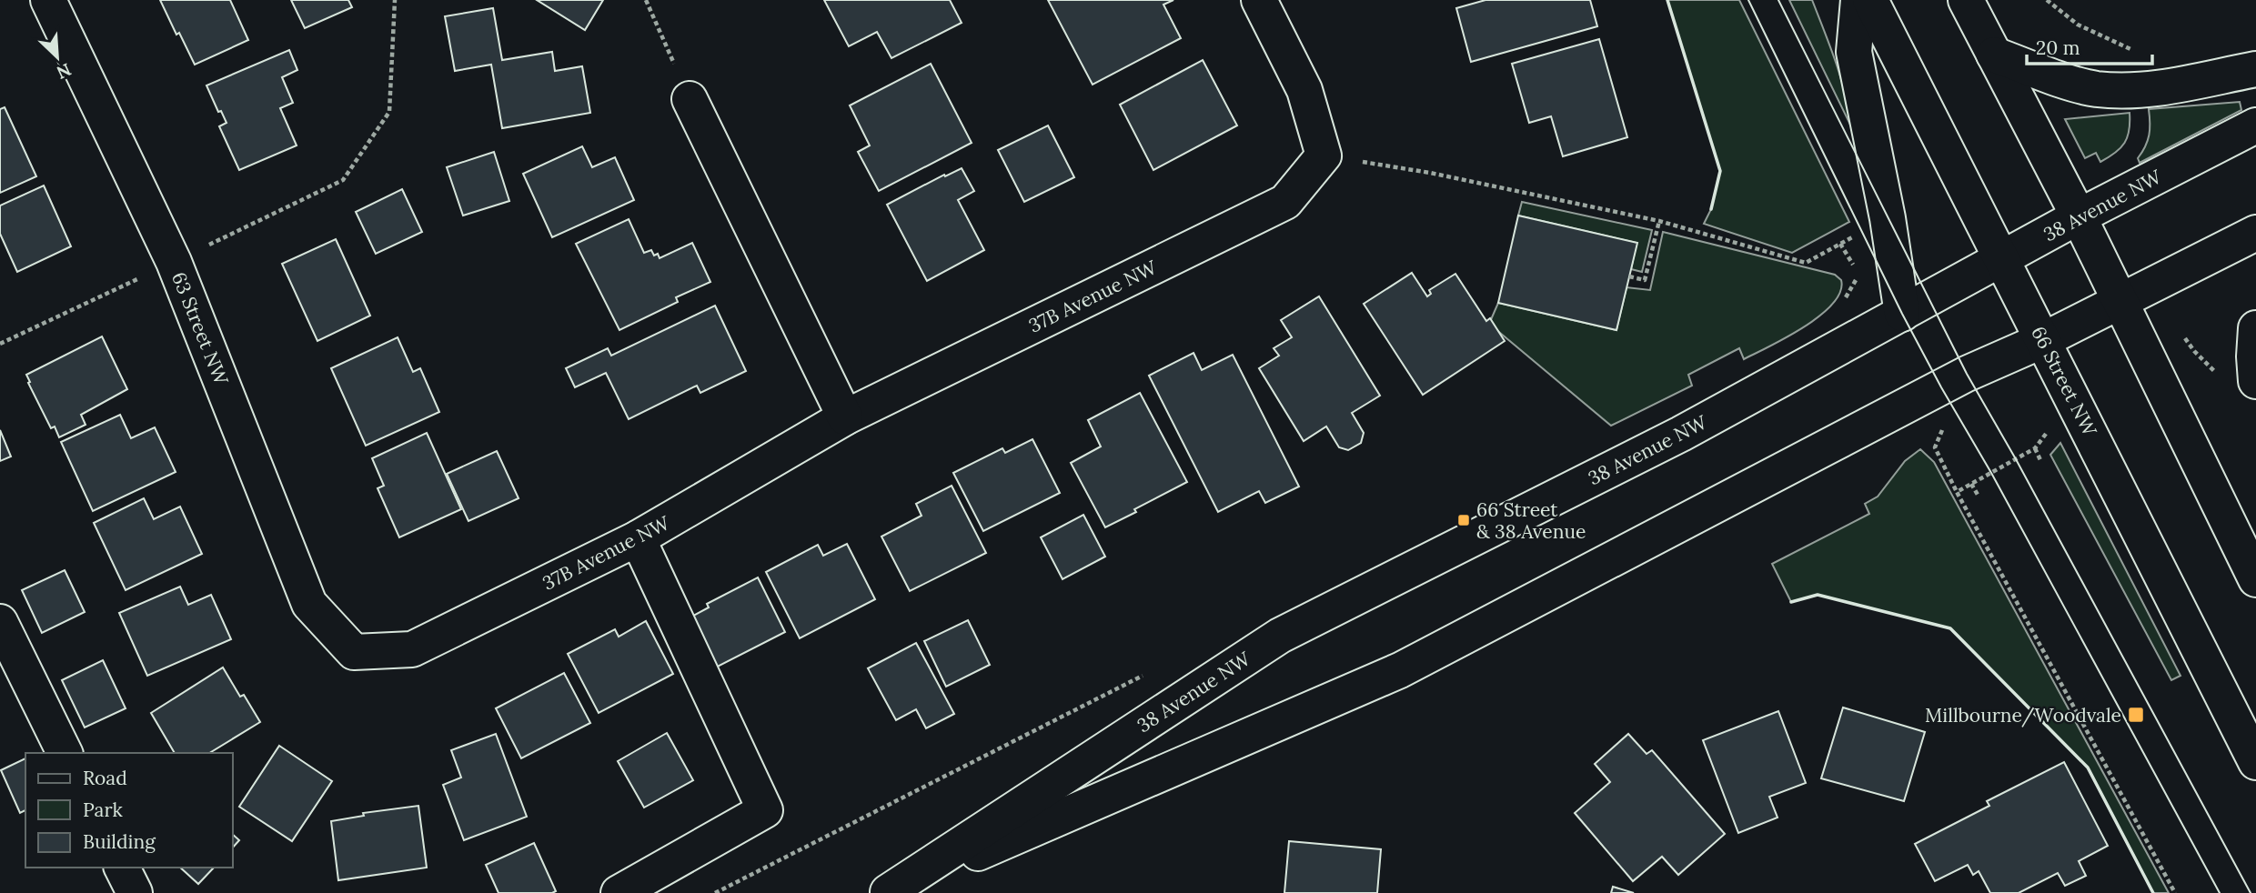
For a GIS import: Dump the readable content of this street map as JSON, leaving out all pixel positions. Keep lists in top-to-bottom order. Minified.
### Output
{"streets":{"street":["38 Avenue NW","37B Avenue NW","63 Street NW","66 Street NW"]},"crossings":[["38 Avenue NW","66 Street NW"],["37B Avenue NW","63 Street NW"]],"places":{"transit":["66 Street & 38 Avenue","Millbourne/Woodvale"]},"legend":["Road","Park","Building"],"scale_bar":"20 m","north":"bottom right"}
